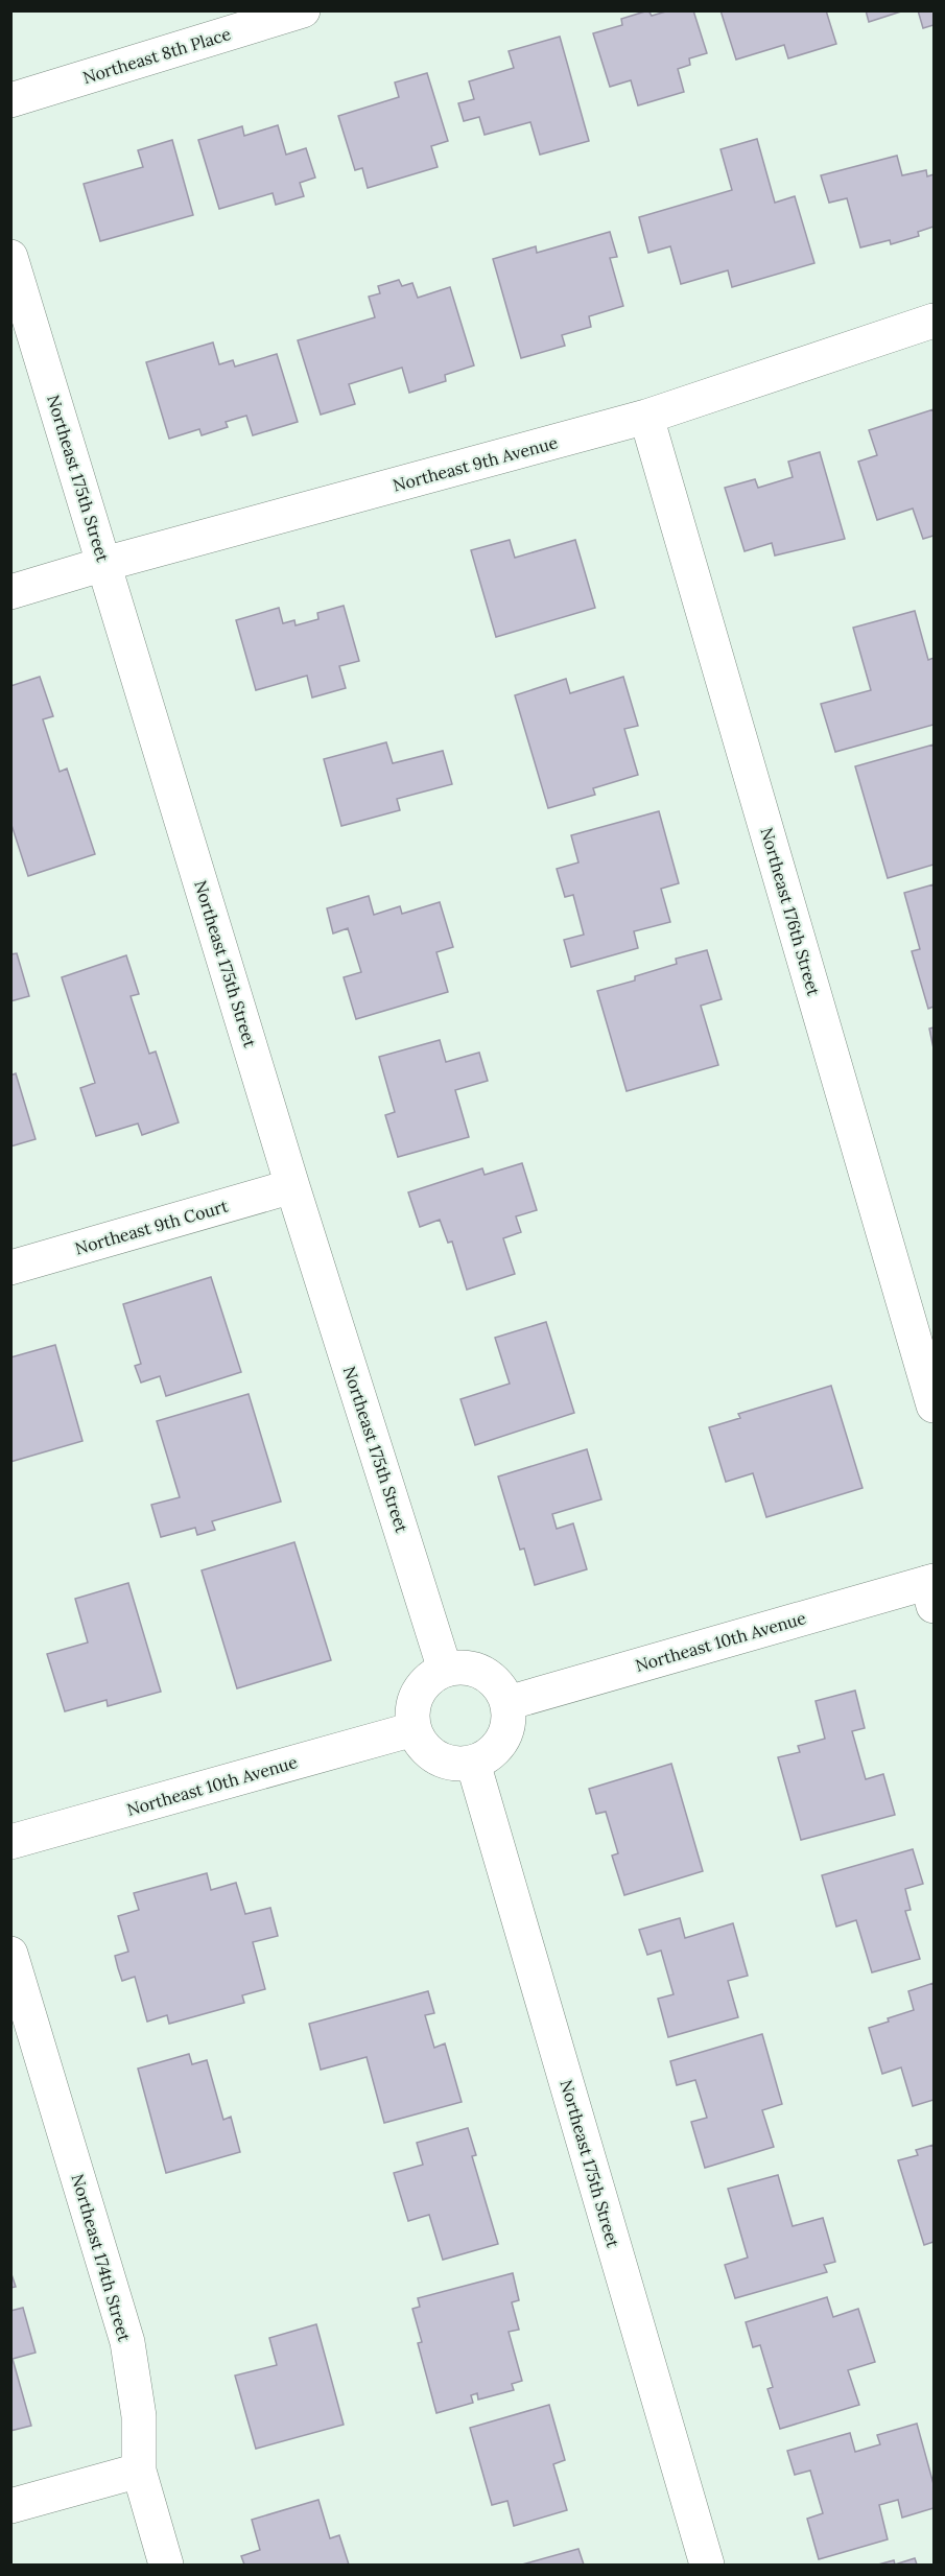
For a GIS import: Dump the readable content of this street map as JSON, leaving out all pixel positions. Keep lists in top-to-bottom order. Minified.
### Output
{"streets":{"street":["Northeast 8th Place","Northeast 9th Avenue","Northeast 175th Street","Northeast 176th Street","Northeast 9th Court","Northeast 10th Avenue","Northeast 174th Street"]},"crossings":[["Northeast 9th Avenue","Northeast 175th Street"],["Northeast 9th Avenue","Northeast 176th Street"],["Northeast 175th Street","Northeast 9th Court"],["Northeast 175th Street","Northeast 10th Avenue"]]}
